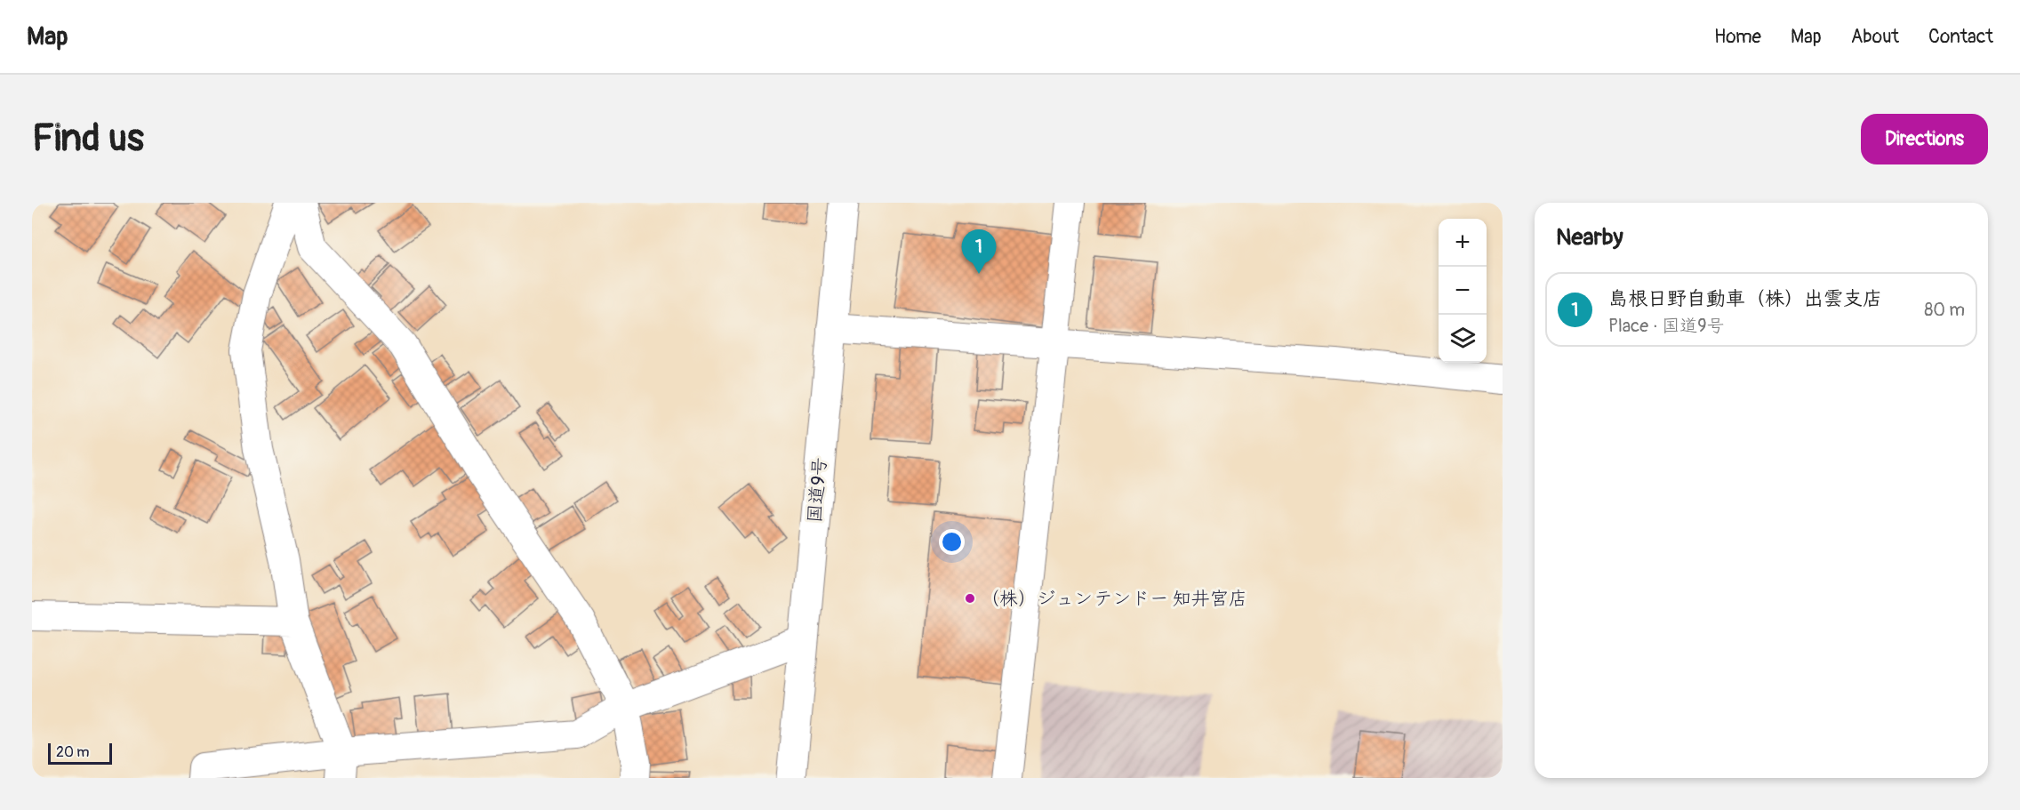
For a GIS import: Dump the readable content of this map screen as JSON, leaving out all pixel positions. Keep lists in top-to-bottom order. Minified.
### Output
{"streets":{"highway":["国道9号"]},"places":["（株）ジュンテンドー 知井宮店"],"scale_bar":"20 m","page":{"header":"Map","nav":["Home","Map","About","Contact"],"buttons":"Directions","title":"Find us","heading":"Nearby","map_buttons":["+","−"],"pins":"1","list":[{"mark":"1","name":"島根日野自動車（株）出雲支店","note":"Place · 国道9号","value":"80 m"}],"scale":"20 m"}}
